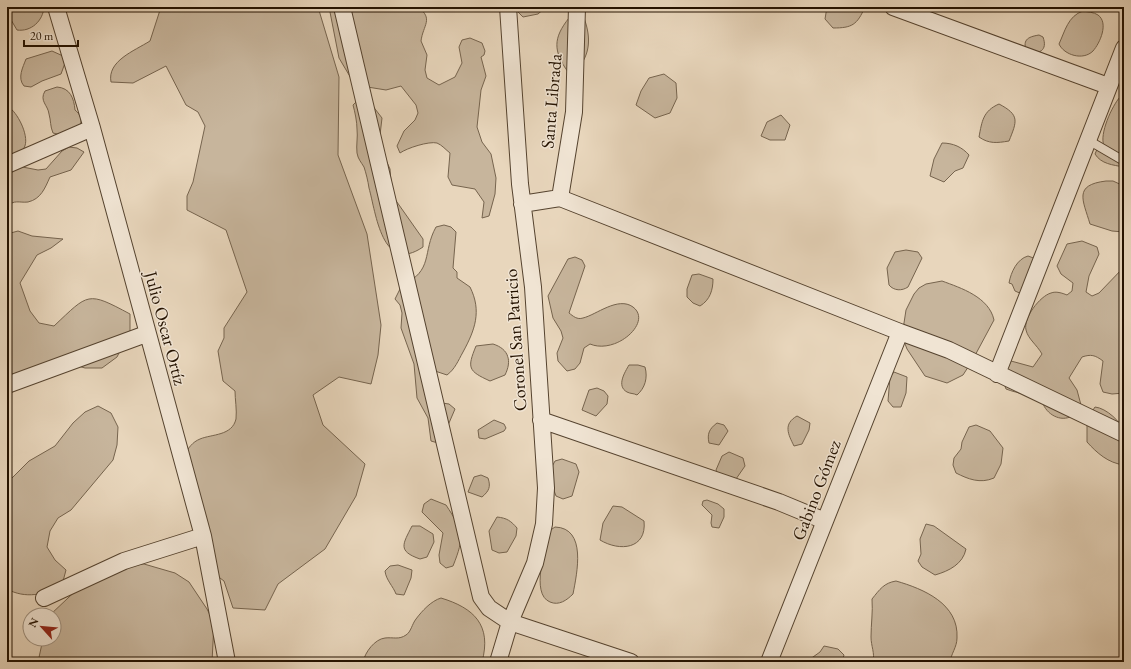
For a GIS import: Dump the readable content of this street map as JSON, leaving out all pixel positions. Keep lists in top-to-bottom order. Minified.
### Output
{"streets":{"street":["Santa Librada","Julio Oscar Ortíz","Coronel San Patricio","Gabino Gómez"]},"scale_bar":"20 m","north":"top left"}
